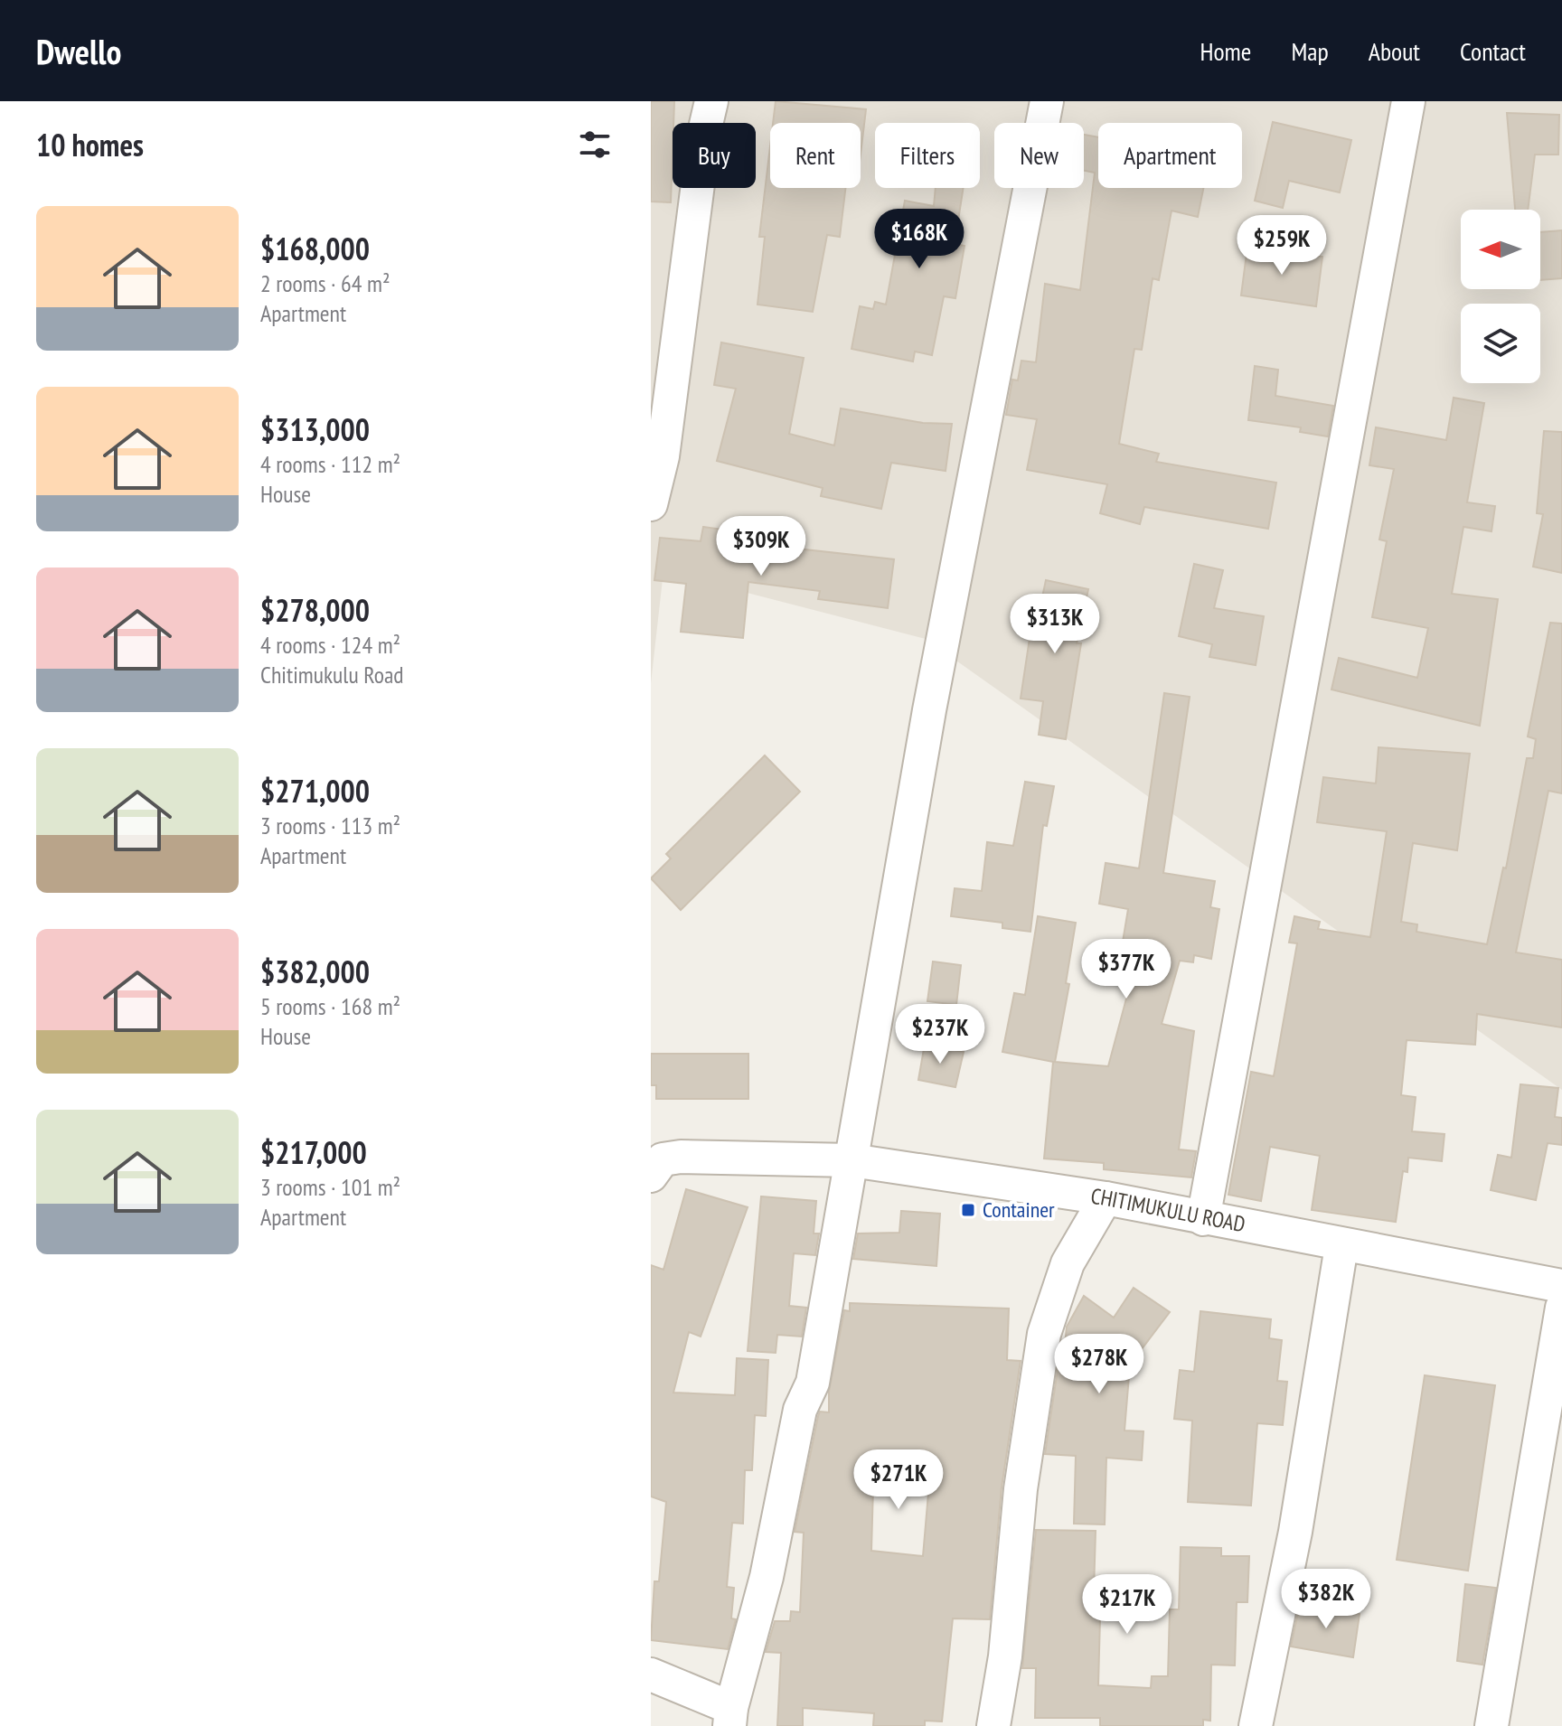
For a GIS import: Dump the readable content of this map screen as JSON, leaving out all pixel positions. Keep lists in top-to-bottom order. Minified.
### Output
{"streets":{"street":["CHITIMUKULU ROAD"]},"places":{"transit":["Container"]},"north":"left","page":{"header":"Dwello","nav":["Home","Map","About","Contact"],"heading":"10 homes","chip":["Buy","Rent","Filters","New","Apartment"],"list":[{"name":"$168,000","note":"2 rooms · 64 m² · Apartment"},{"name":"$313,000","note":"4 rooms · 112 m² · House"},{"name":"$278,000","note":"4 rooms · 124 m² · Chitimukulu Road"},{"name":"$271,000","note":"3 rooms · 113 m² · Apartment"},{"name":"$382,000","note":"5 rooms · 168 m² · House"},{"name":"$217,000","note":"3 rooms · 101 m² · Apartment"}],"price":["$168K","$259K","$309K","$313K","$377K","$237K","$278K","$271K","$382K","$217K"]}}
